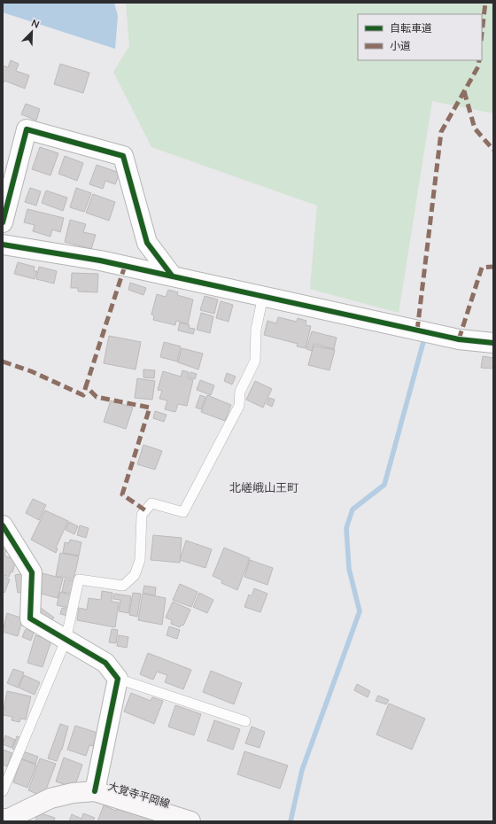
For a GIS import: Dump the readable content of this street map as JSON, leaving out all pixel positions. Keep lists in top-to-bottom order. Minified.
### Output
{"streets":{"main road":["大覚寺平岡線"]},"districts":["北嵯峨山王町"],"legend":["自転車道","小道"],"north":"top right"}
